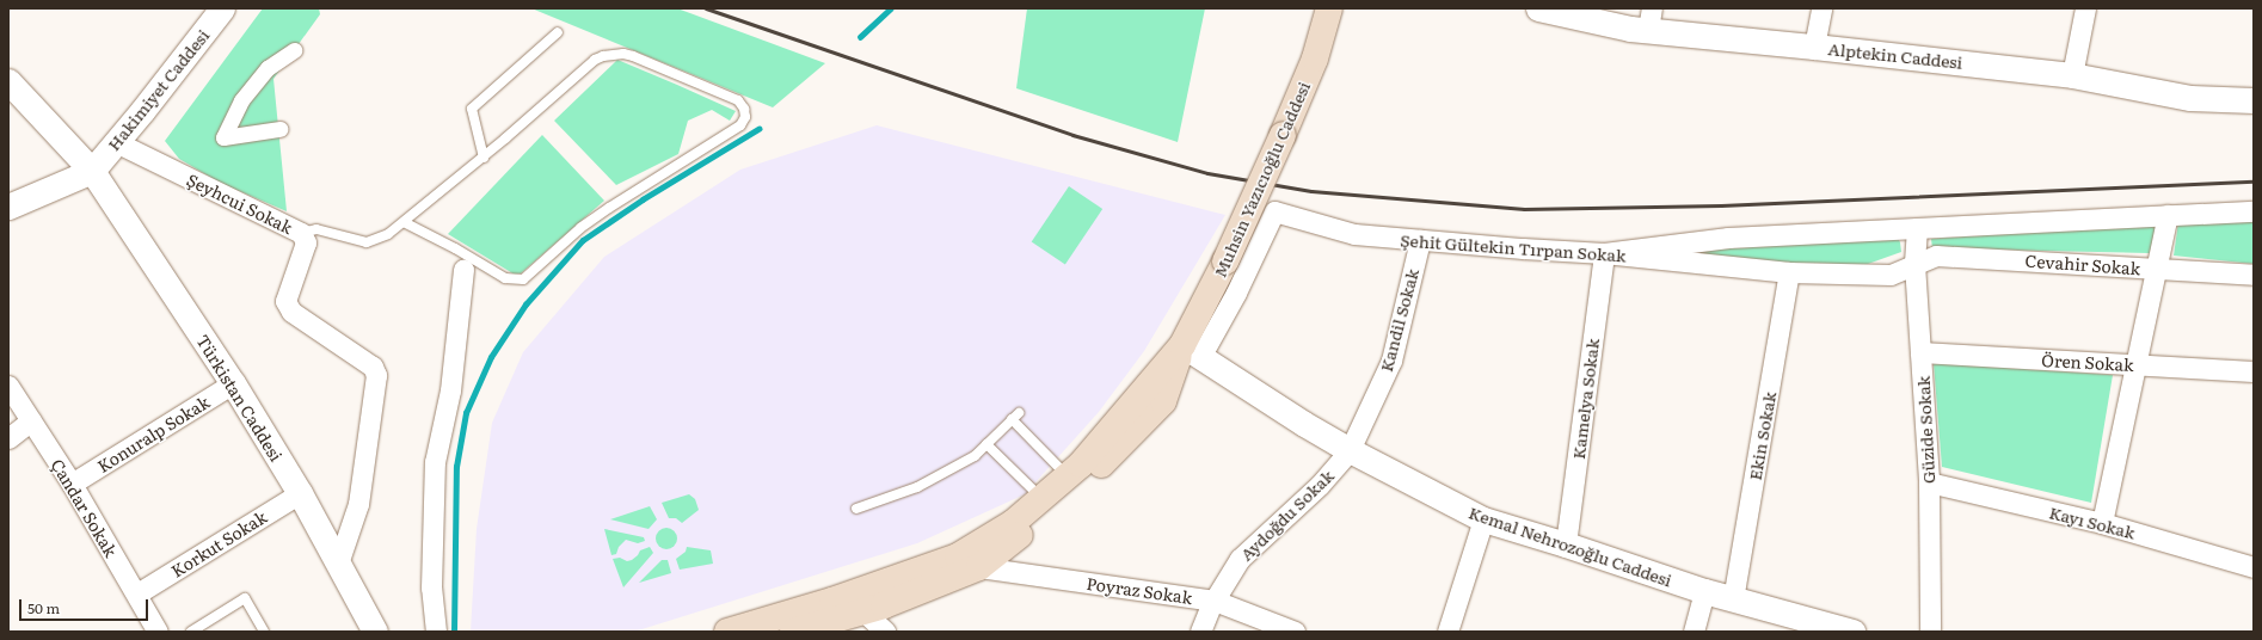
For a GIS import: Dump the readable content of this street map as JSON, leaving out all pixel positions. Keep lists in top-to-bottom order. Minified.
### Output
{"streets":{"main road":["Muhsin Yazıcıoğlu Caddesi"],"street":["Alptekin Caddesi","Hakimiyet Caddesi","Şeyhcui Sokak","Şehit Gültekin Tırpan Sokak","Cevahir Sokak","Kandil Sokak","Ören Sokak","Türkistan Caddesi","Kamelya Sokak","Güzide Sokak","Konuralp Sokak","Ekin Sokak","Çandar Sokak","Aydoğdu Sokak","Kayı Sokak","Korkut Sokak","Kemal Nehrozoğlu Caddesi","Poyraz Sokak"]},"crossings":[["Hakimiyet Caddesi","Şeyhcui Sokak"],["Hakimiyet Caddesi","Türkistan Caddesi"],["Muhsin Yazıcıoğlu Caddesi","Şehit Gültekin Tırpan Sokak"],["Muhsin Yazıcıoğlu Caddesi","Kemal Nehrozoğlu Caddesi"],["Muhsin Yazıcıoğlu Caddesi","Poyraz Sokak"],["Şeyhcui Sokak","Türkistan Caddesi"],["Şehit Gültekin Tırpan Sokak","Cevahir Sokak"],["Şehit Gültekin Tırpan Sokak","Kandil Sokak"],["Şehit Gültekin Tırpan Sokak","Kamelya Sokak"],["Şehit Gültekin Tırpan Sokak","Güzide Sokak"],["Şehit Gültekin Tırpan Sokak","Ekin Sokak"],["Şehit Gültekin Tırpan Sokak","Kemal Nehrozoğlu Caddesi"],["Cevahir Sokak","Güzide Sokak"],["Kandil Sokak","Aydoğdu Sokak"],["Kandil Sokak","Kemal Nehrozoğlu Caddesi"],["Ören Sokak","Güzide Sokak"],["Türkistan Caddesi","Konuralp Sokak"],["Türkistan Caddesi","Korkut Sokak"],["Kamelya Sokak","Kemal Nehrozoğlu Caddesi"],["Güzide Sokak","Kayı Sokak"],["Konuralp Sokak","Çandar Sokak"],["Ekin Sokak","Kemal Nehrozoğlu Caddesi"],["Çandar Sokak","Korkut Sokak"],["Aydoğdu Sokak","Kemal Nehrozoğlu Caddesi"],["Aydoğdu Sokak","Poyraz Sokak"]],"scale_bar":"50 m"}
